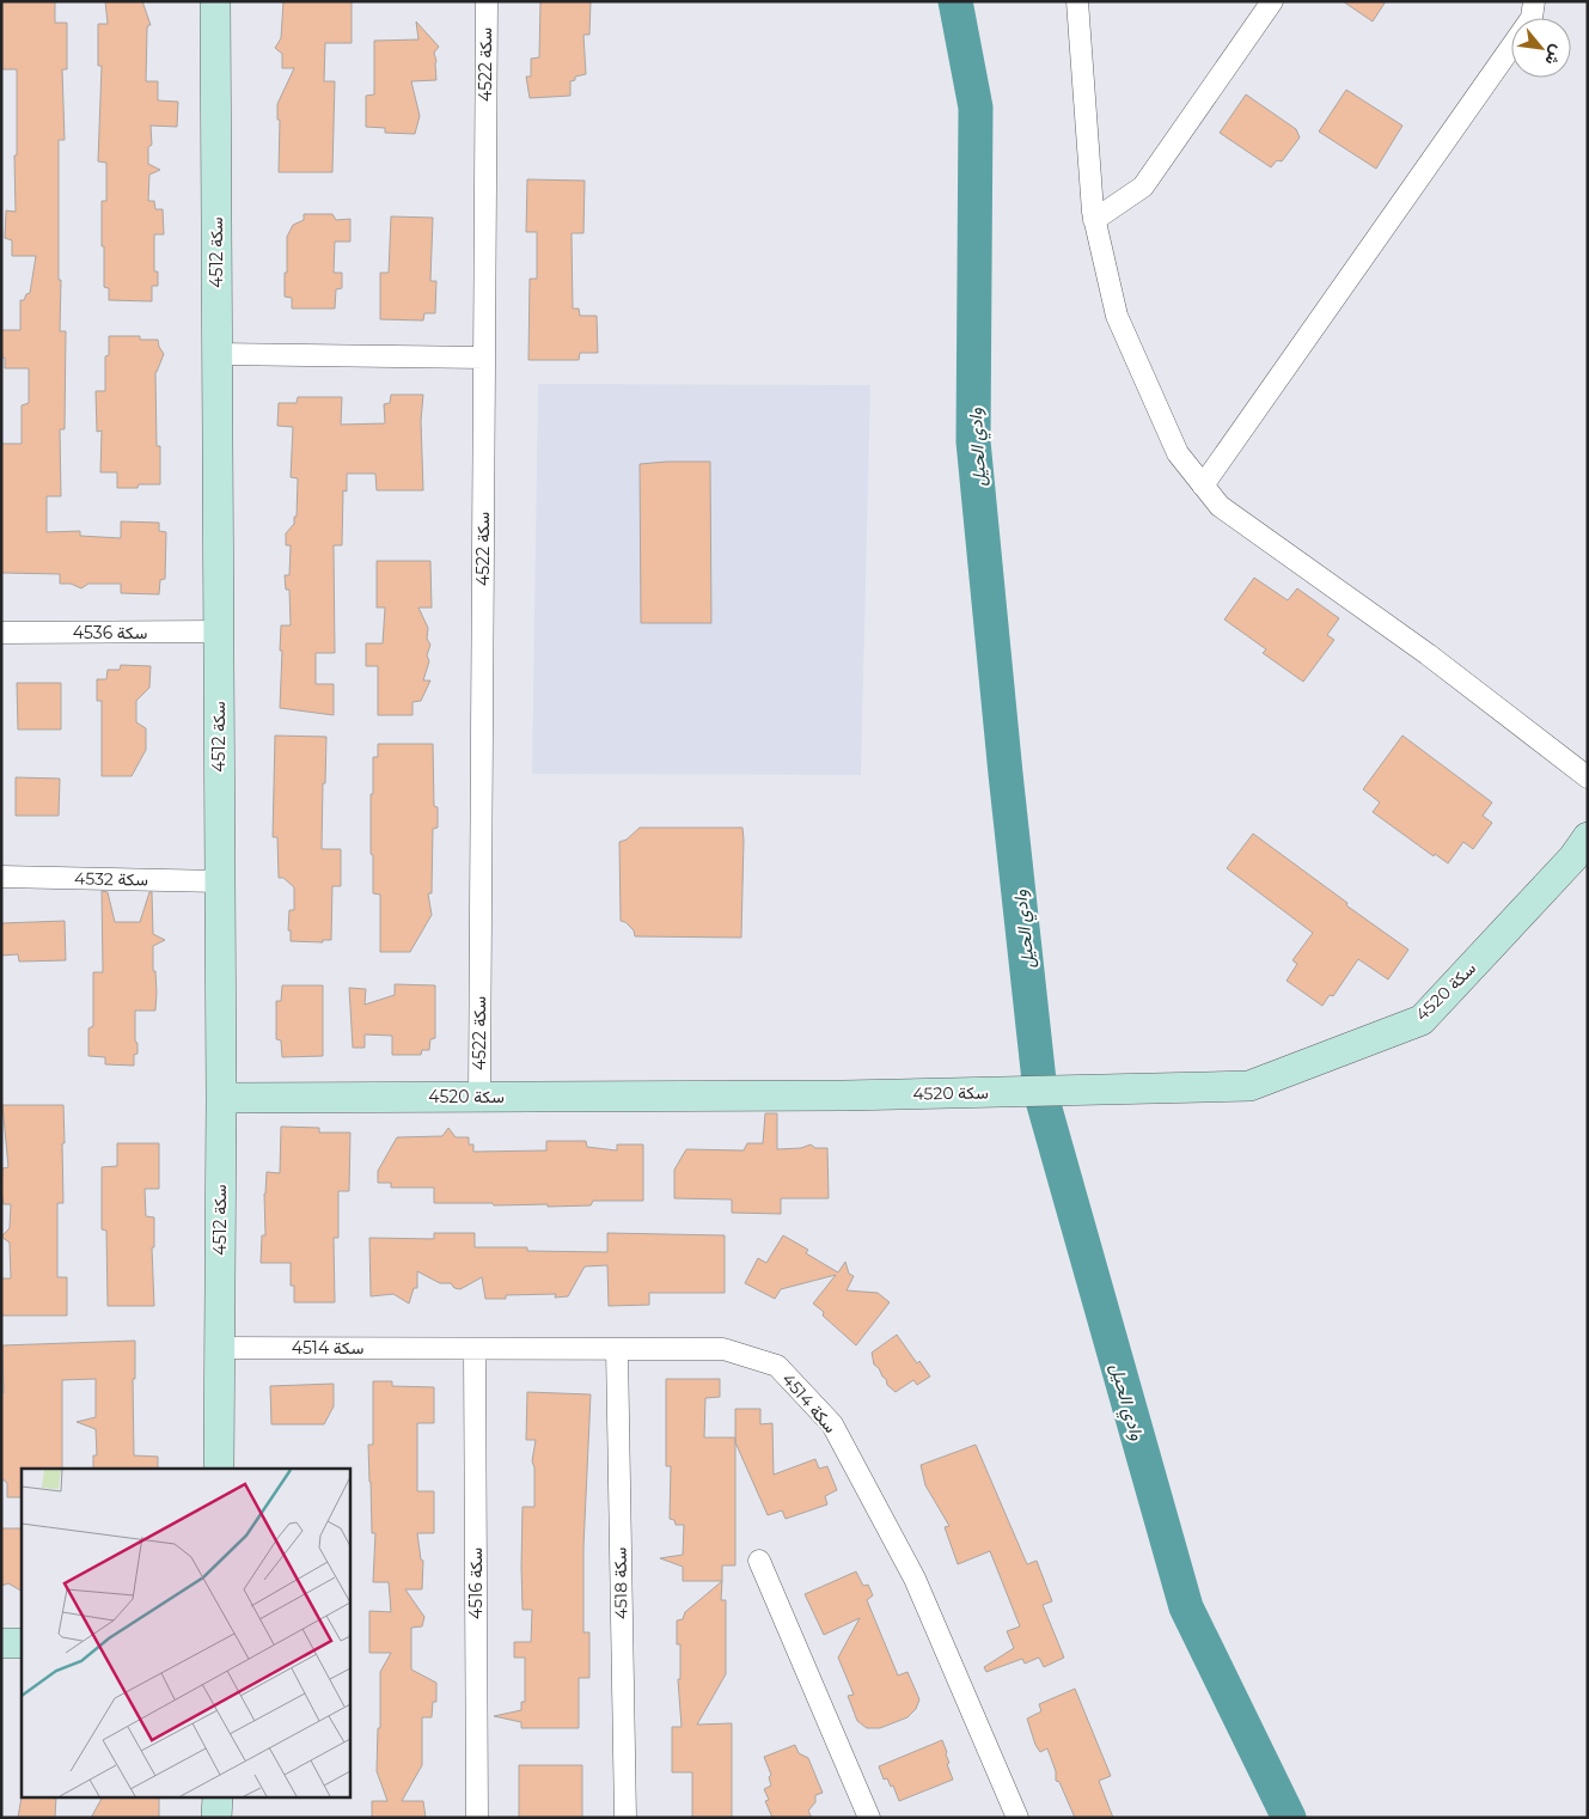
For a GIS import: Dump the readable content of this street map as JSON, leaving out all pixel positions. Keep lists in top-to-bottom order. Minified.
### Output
{"streets":{"street":["سكة 4522","سكة 4512","سكة 4536","سكة 4532","سكة 4520","سكة 4514","سكة 4516","سكة 4518"]},"crossings":[["سكة 4522","سكة 4520"],["سكة 4512","سكة 4536"],["سكة 4512","سكة 4532"],["سكة 4512","سكة 4520"],["سكة 4512","سكة 4514"],["سكة 4514","سكة 4516"],["سكة 4514","سكة 4518"]],"water":["وادي الحيل"],"north":"bottom right"}
